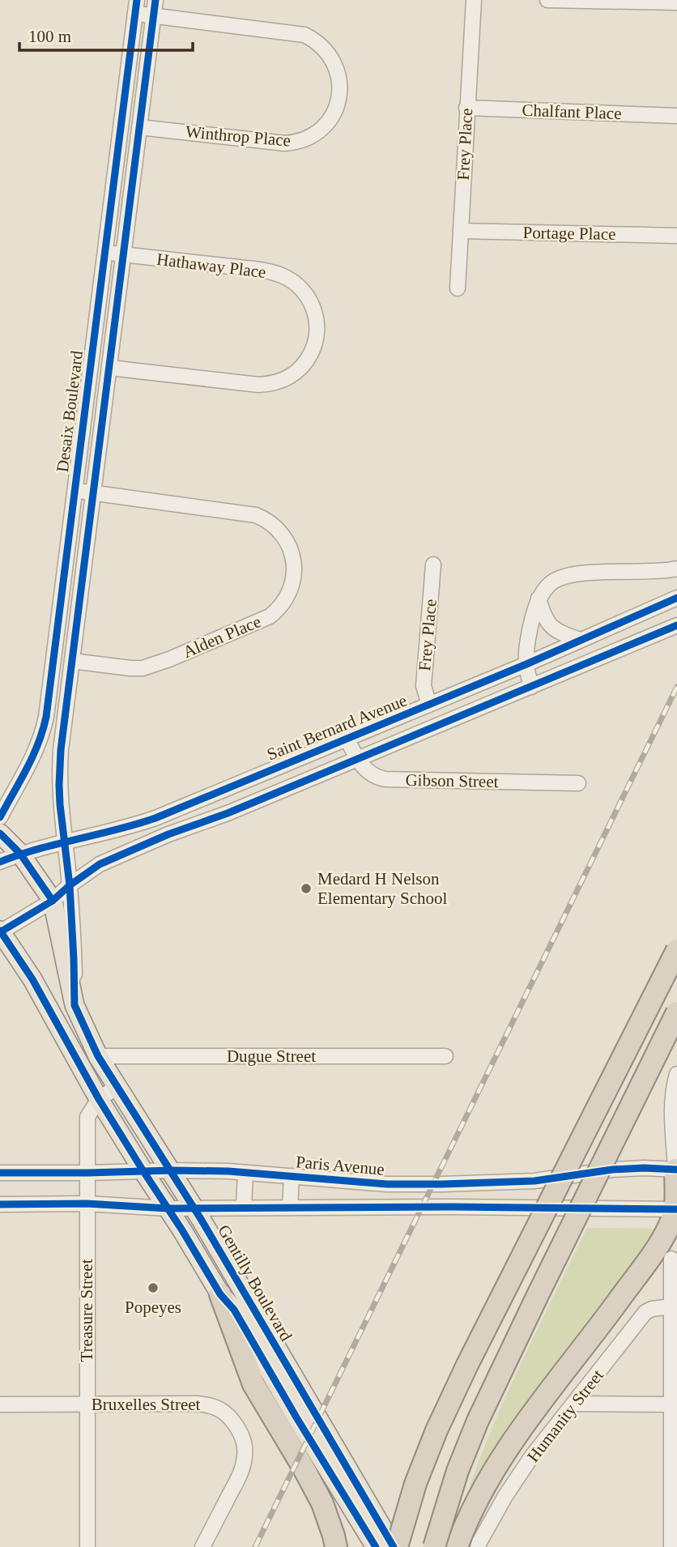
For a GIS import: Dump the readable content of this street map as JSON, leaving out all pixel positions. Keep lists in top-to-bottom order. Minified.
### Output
{"streets":{"main road":["Gentilly Boulevard"],"street":["Chalfant Place","Winthrop Place","Frey Place","Portage Place","Hathaway Place","Desaix Boulevard","Alden Place","Saint Bernard Avenue","Gibson Street","Dugue Street","Paris Avenue","Treasure Street","Bruxelles Street","Humanity Street"]},"crossings":[["Chalfant Place","Frey Place"],["Winthrop Place","Desaix Boulevard"],["Frey Place","Portage Place"],["Frey Place","Saint Bernard Avenue"],["Hathaway Place","Desaix Boulevard"],["Desaix Boulevard","Alden Place"],["Desaix Boulevard","Saint Bernard Avenue"],["Desaix Boulevard","Gentilly Boulevard"],["Saint Bernard Avenue","Gibson Street"],["Saint Bernard Avenue","Gentilly Boulevard"],["Dugue Street","Gentilly Boulevard"],["Paris Avenue","Gentilly Boulevard"],["Paris Avenue","Treasure Street"],["Gentilly Boulevard","Treasure Street"],["Treasure Street","Bruxelles Street"]],"places":["Medard H Nelson Elementary School","Popeyes"],"scale_bar":"100 m"}
